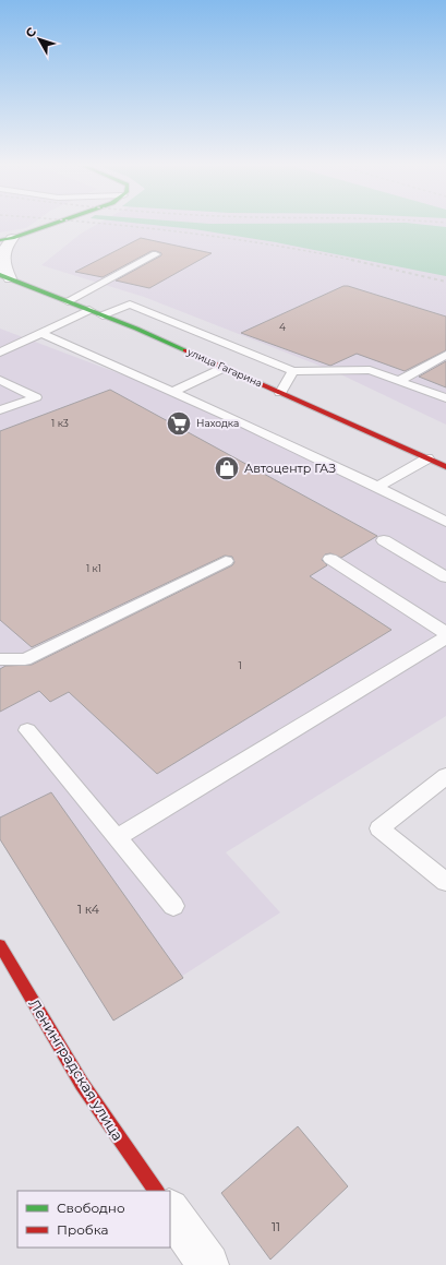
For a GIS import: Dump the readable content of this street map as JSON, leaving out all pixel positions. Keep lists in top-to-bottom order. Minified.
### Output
{"streets":{"main road":["улица Гагарина","Ленинградская улица"]},"places":{"supermarket":["Находка"],"shop":["Автоцентр ГАЗ"]},"house_numbers":["4","1 к3","1 к1","1","1 к4","11"],"legend":["Свободно","Пробка"],"north":"top left"}
